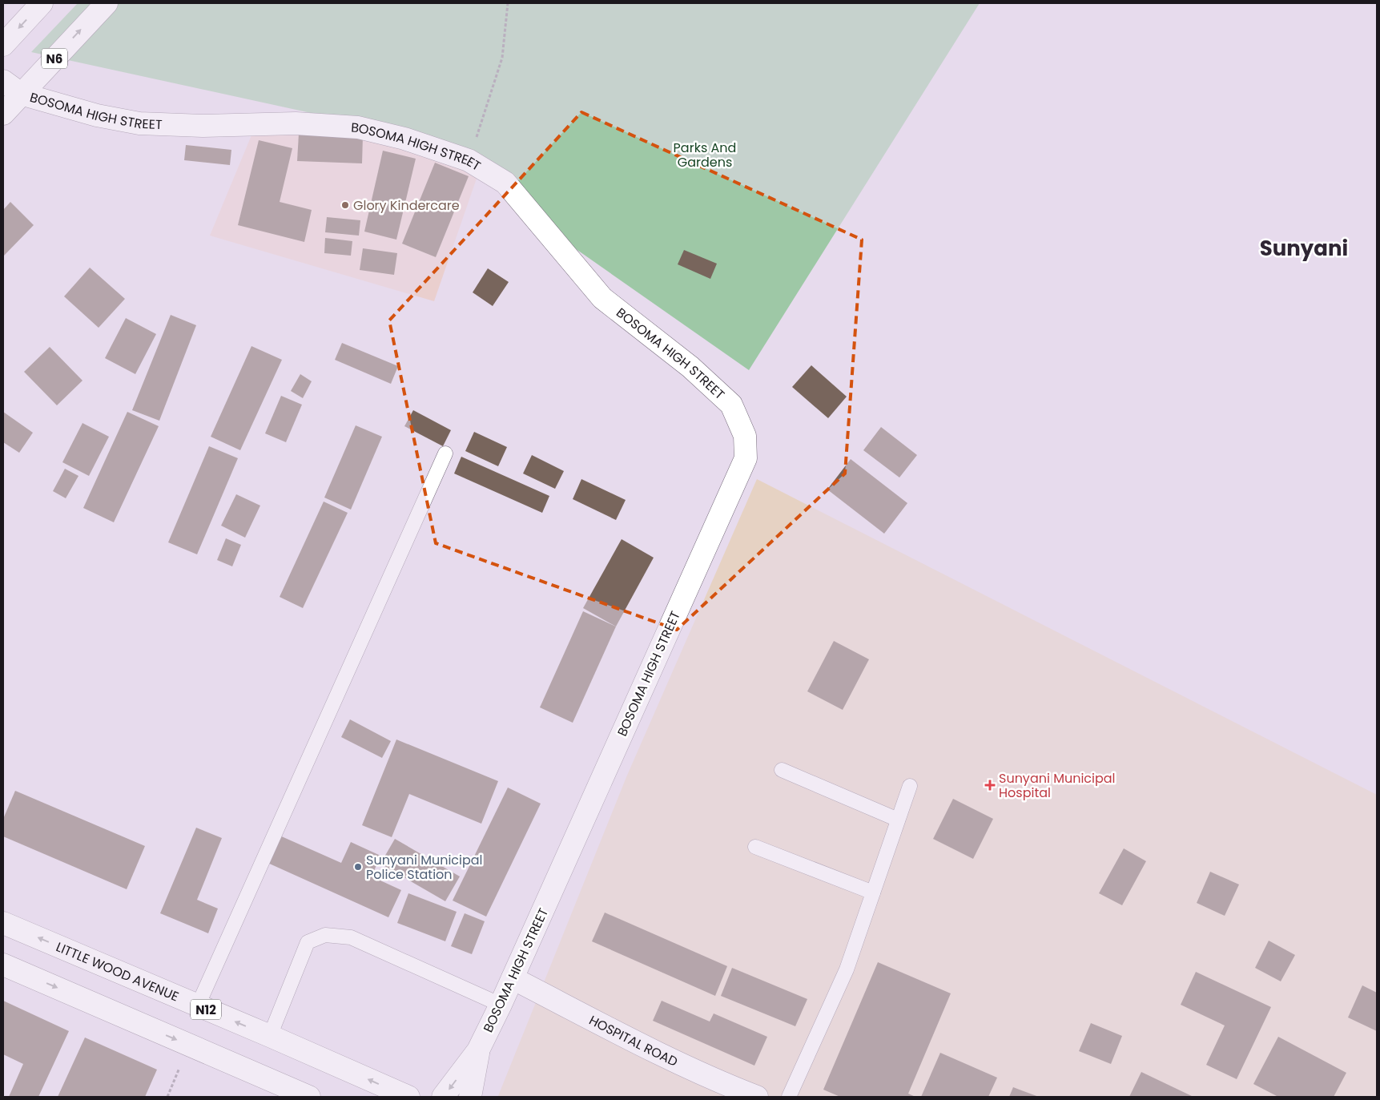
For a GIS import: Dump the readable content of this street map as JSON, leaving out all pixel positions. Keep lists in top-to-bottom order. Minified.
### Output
{"streets":{"main road":["N6","BOSOMA HIGH STREET","LITTLE WOOD AVENUE","N12","HOSPITAL ROAD"]},"crossings":[["N6","BOSOMA HIGH STREET"],["BOSOMA HIGH STREET","HOSPITAL ROAD"]],"districts":["Sunyani"],"parks":["Parks And Gardens"],"places":{"other":["Glory Kindercare","Sunyani Municipal Police Station"],"health":["Sunyani Municipal Hospital"]}}
